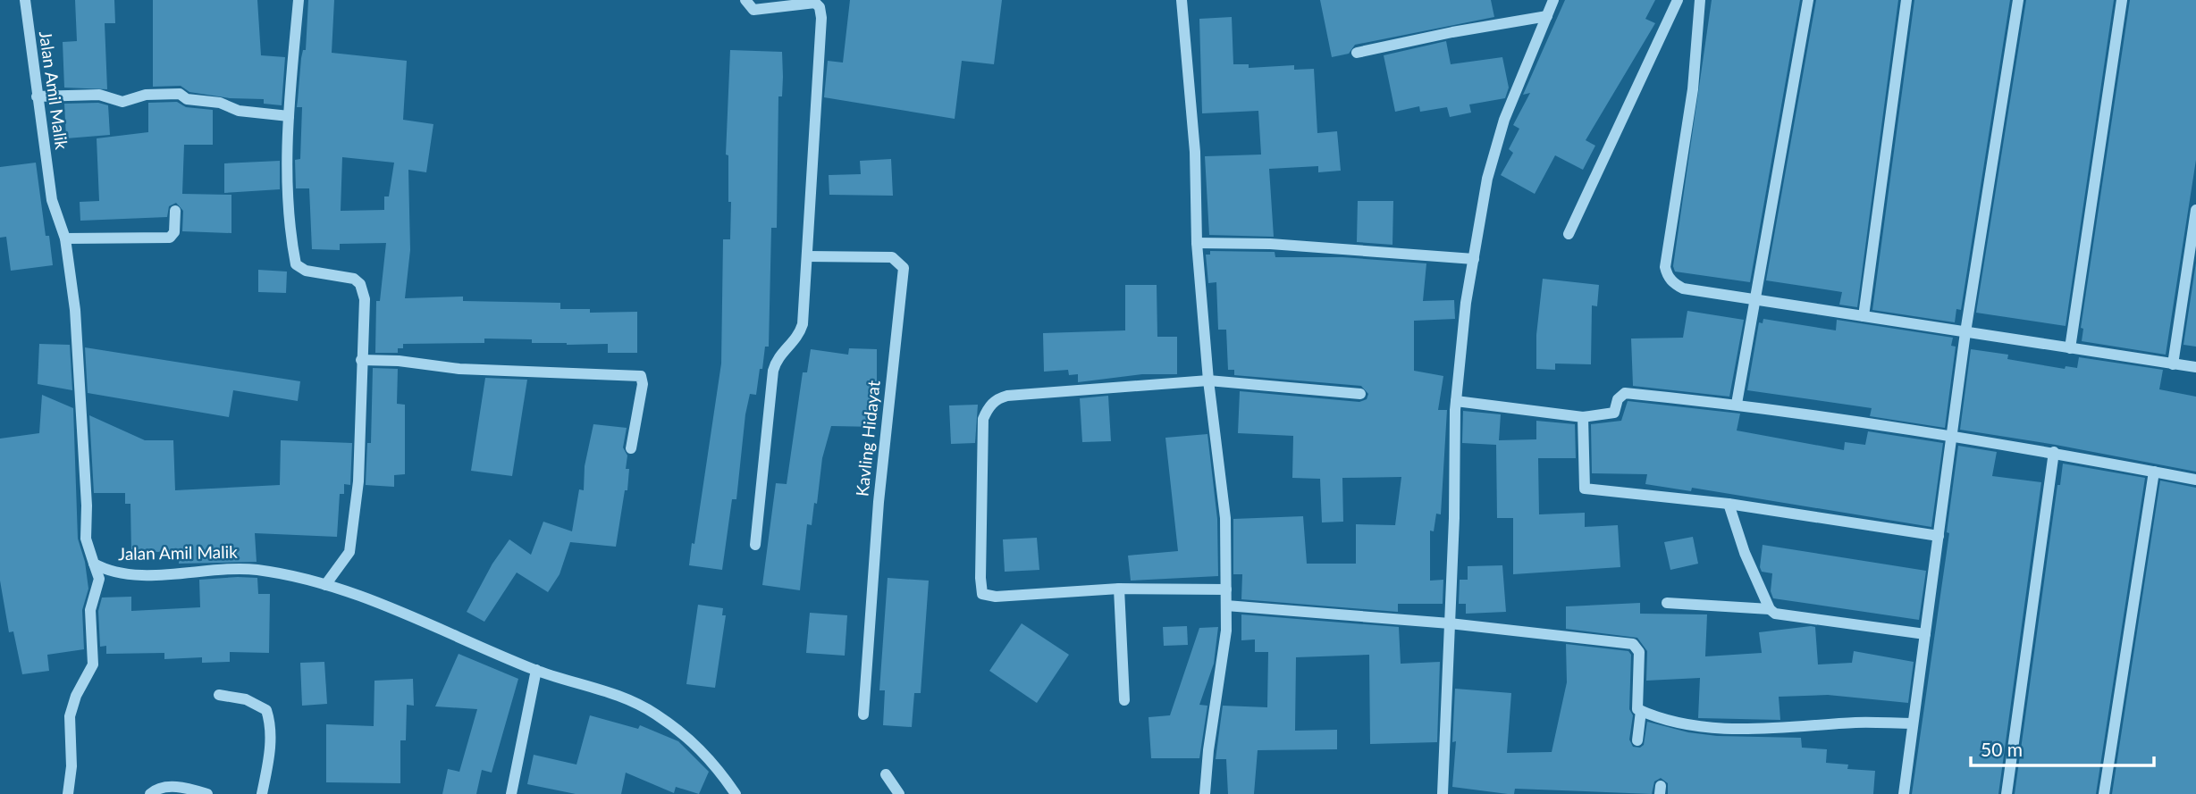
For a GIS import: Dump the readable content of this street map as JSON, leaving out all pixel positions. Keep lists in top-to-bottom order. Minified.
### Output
{"streets":{"street":["Jalan Amil Malik","Kavling Hidayat"]},"scale_bar":"50 m"}
